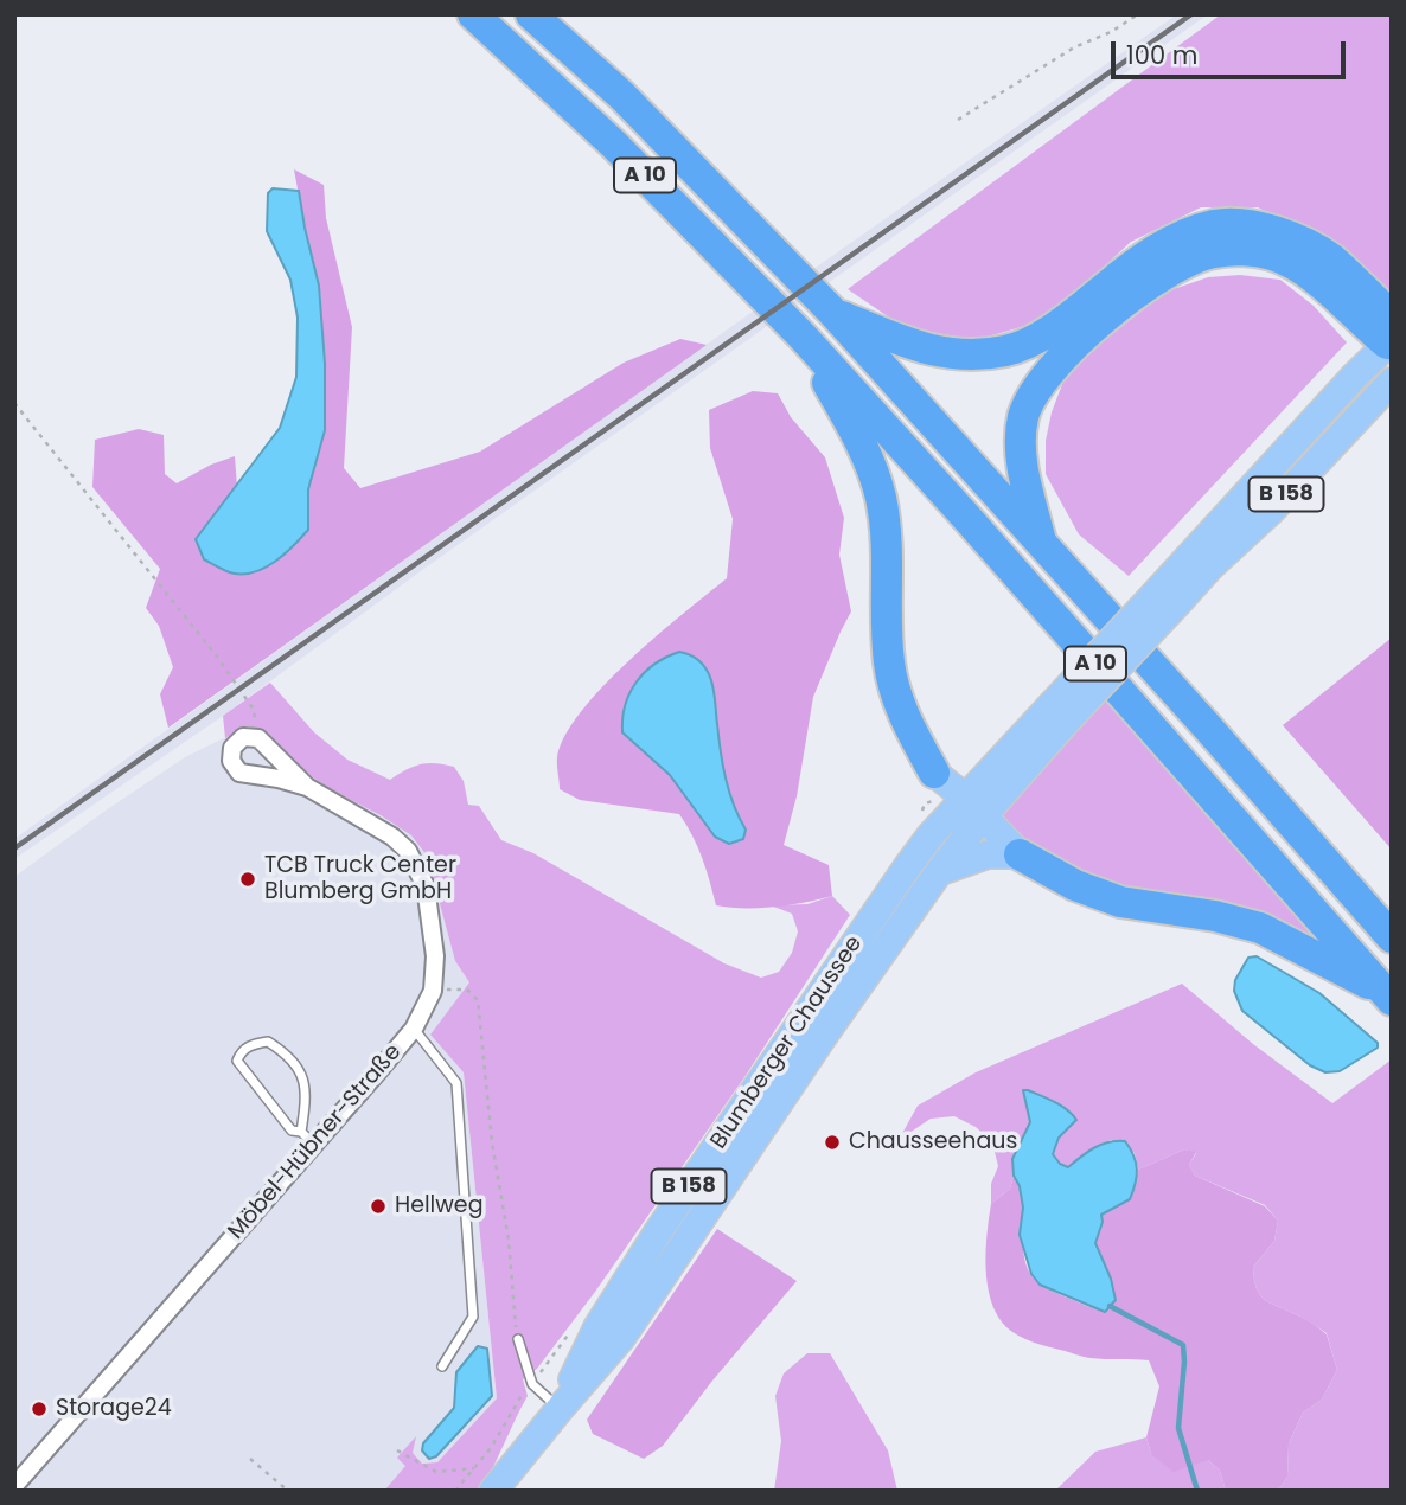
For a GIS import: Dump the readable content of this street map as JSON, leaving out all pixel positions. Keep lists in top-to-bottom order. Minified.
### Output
{"streets":{"highway":["A 10"],"main road":["B 158","Blumberger Chaussee"],"street":["Möbel-Hübner-Straße"]},"crossings":[["B 158","Blumberger Chaussee"]],"places":["TCB Truck Center Blumberg GmbH","Chausseehaus","Hellweg","Storage24"],"scale_bar":"100 m"}
